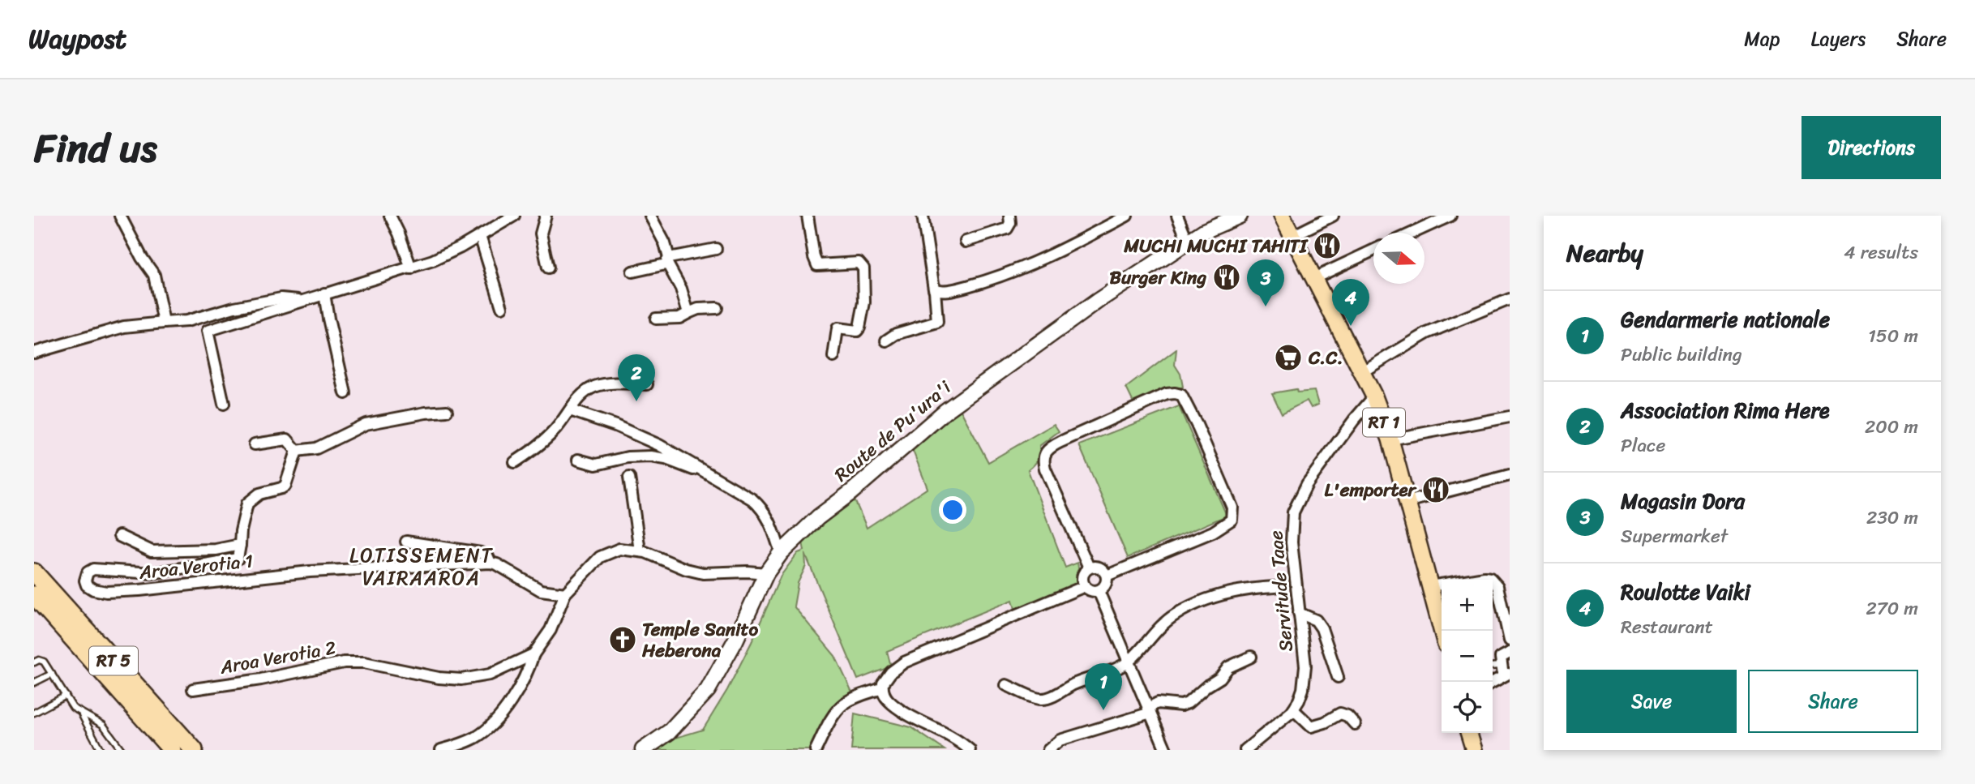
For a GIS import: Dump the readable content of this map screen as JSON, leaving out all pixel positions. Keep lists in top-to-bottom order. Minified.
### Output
{"streets":{"highway":["RT 5"],"main road":["RT 1","Route de Pu'ura'i"],"street":["Aroa Verotia 1","Servitude Taae","Aroa Verotia 2"]},"crossings":[["RT 1","Servitude Taae"],["Route de Pu'ura'i","Aroa Verotia 2"],["Aroa Verotia 1","Aroa Verotia 2"]],"districts":["LOTISSEMENT VAIRAAROA"],"places":{"restaurant":["MUCHI MUCHI TAHITI","Burger King","L'emporter"],"supermarket":["C.C."],"church":["Temple Sanito Heberona"]},"north":"right","page":{"header":"Waypost","nav":["Map","Layers","Share"],"title":"Find us","buttons":["Directions",["Save","Share"]],"heading":["Nearby","4 results"],"pins":["3","4","2","1"],"list":[{"mark":"1","name":"Gendarmerie nationale","note":"Public building","value":"150 m"},{"mark":"2","name":"Association Rima Here","note":"Place","value":"200 m"},{"mark":"3","name":"Magasin Dora","note":"Supermarket","value":"230 m"},{"mark":"4","name":"Roulotte Vaiki","note":"Restaurant","value":"270 m"}],"map_buttons":["+","−"]}}
